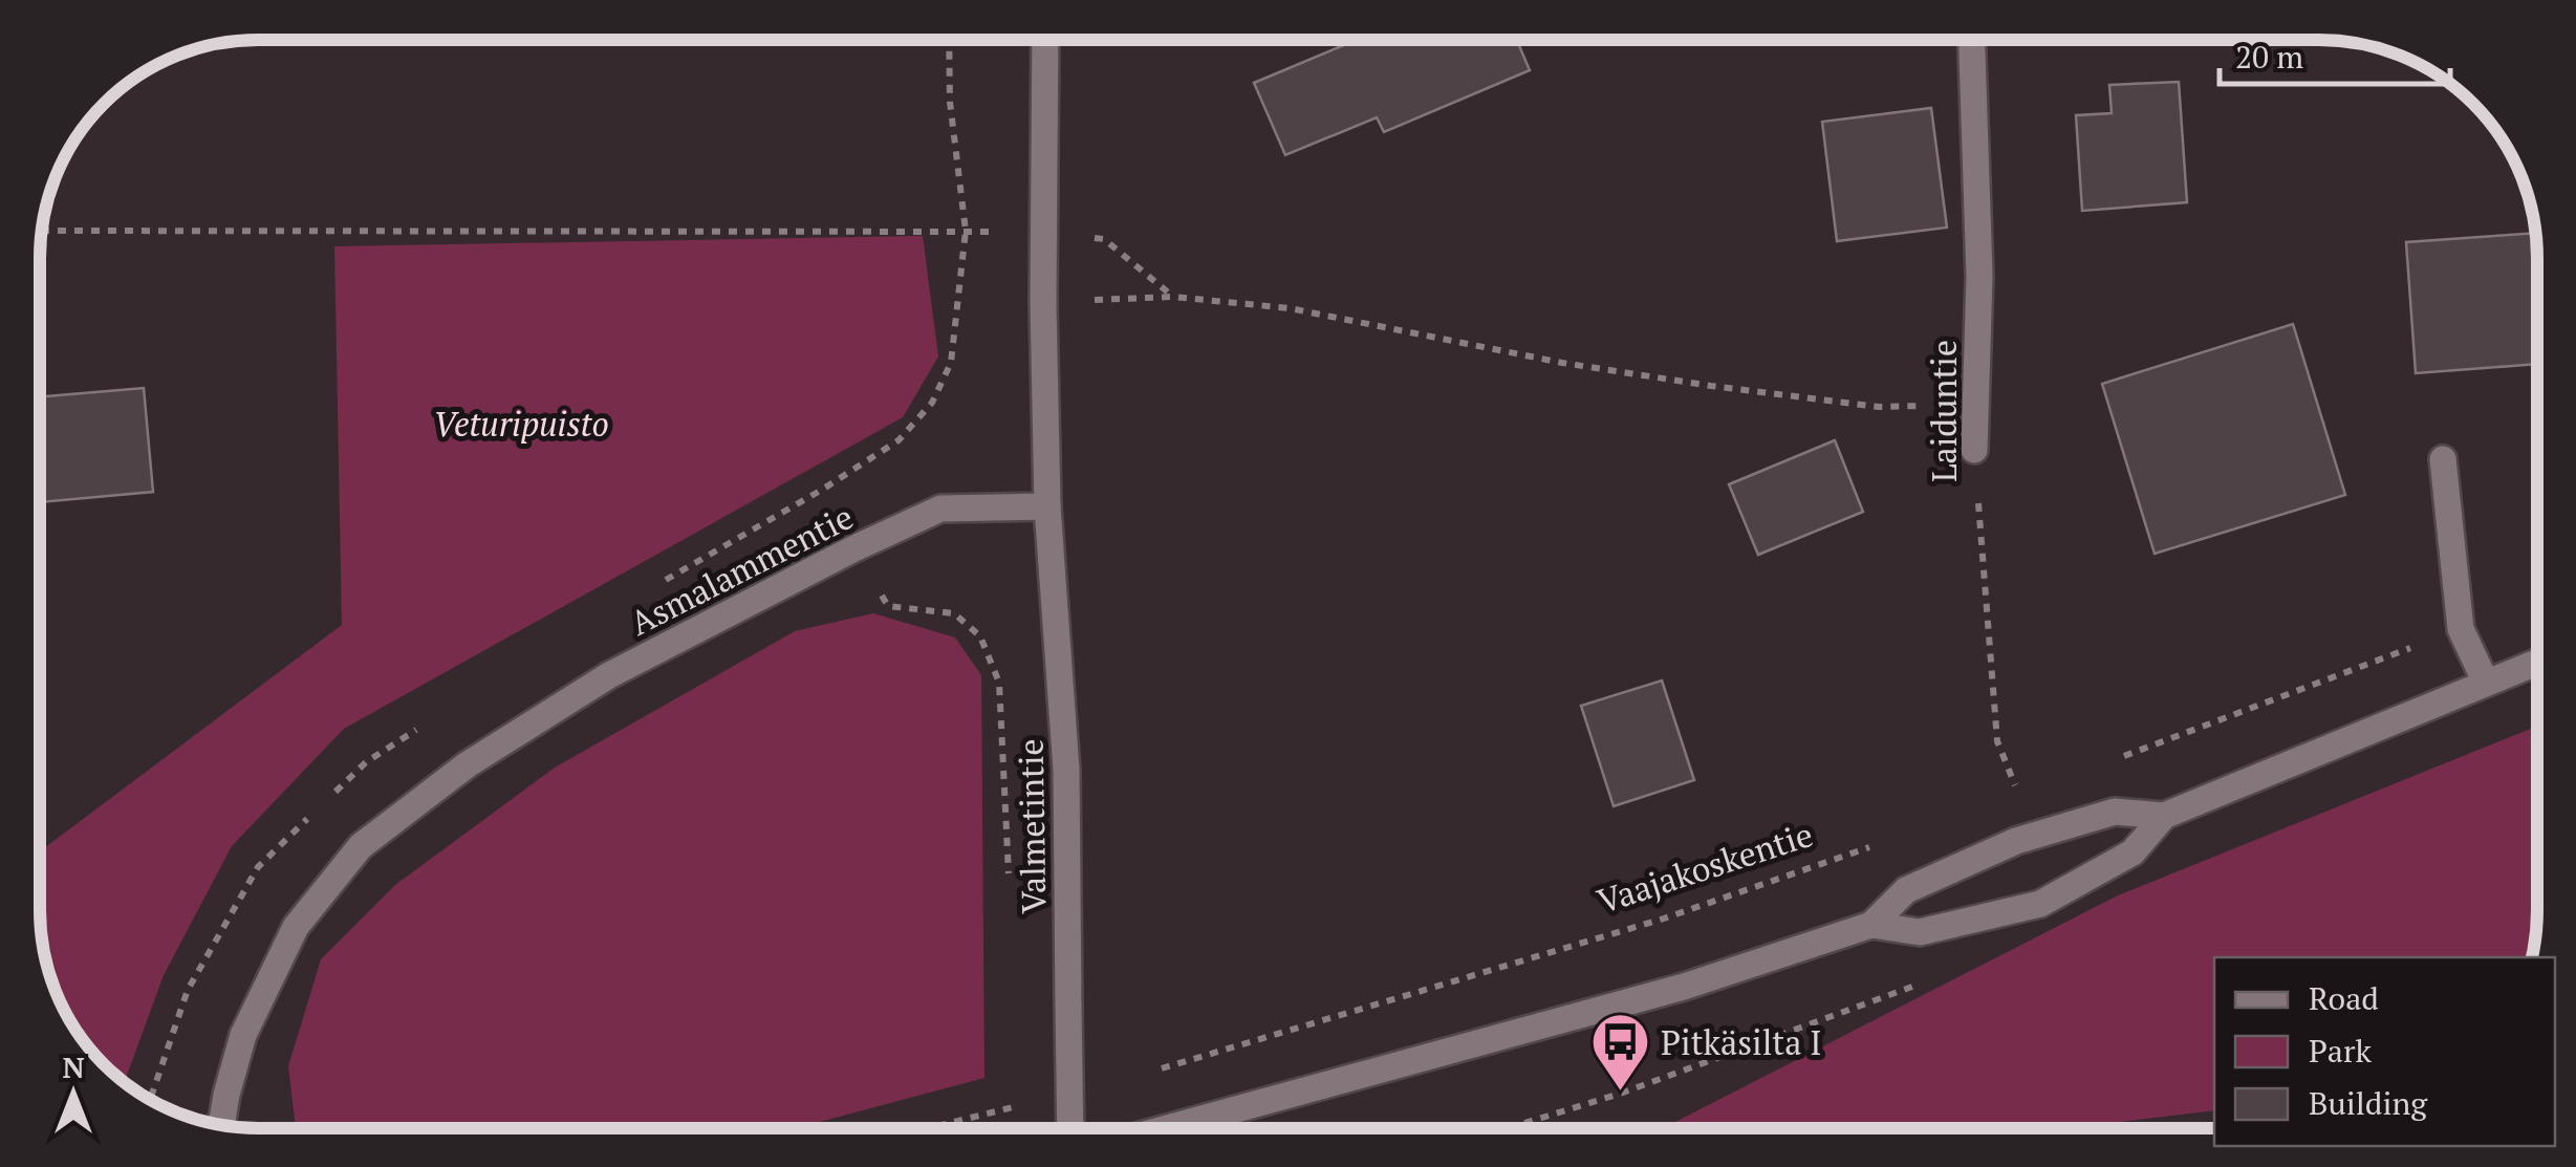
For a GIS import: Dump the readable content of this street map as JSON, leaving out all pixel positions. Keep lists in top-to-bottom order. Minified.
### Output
{"streets":{"street":["Laiduntie","Asmalammentie","Valmetintie"],"path":["Vaajakoskentie"]},"crossings":[["Asmalammentie","Valmetintie"]],"parks":["Veturipuisto"],"places":{"bus stop":["Pitkäsilta I"]},"legend":["Road","Park","Building"],"scale_bar":"20 m","north":"top"}
